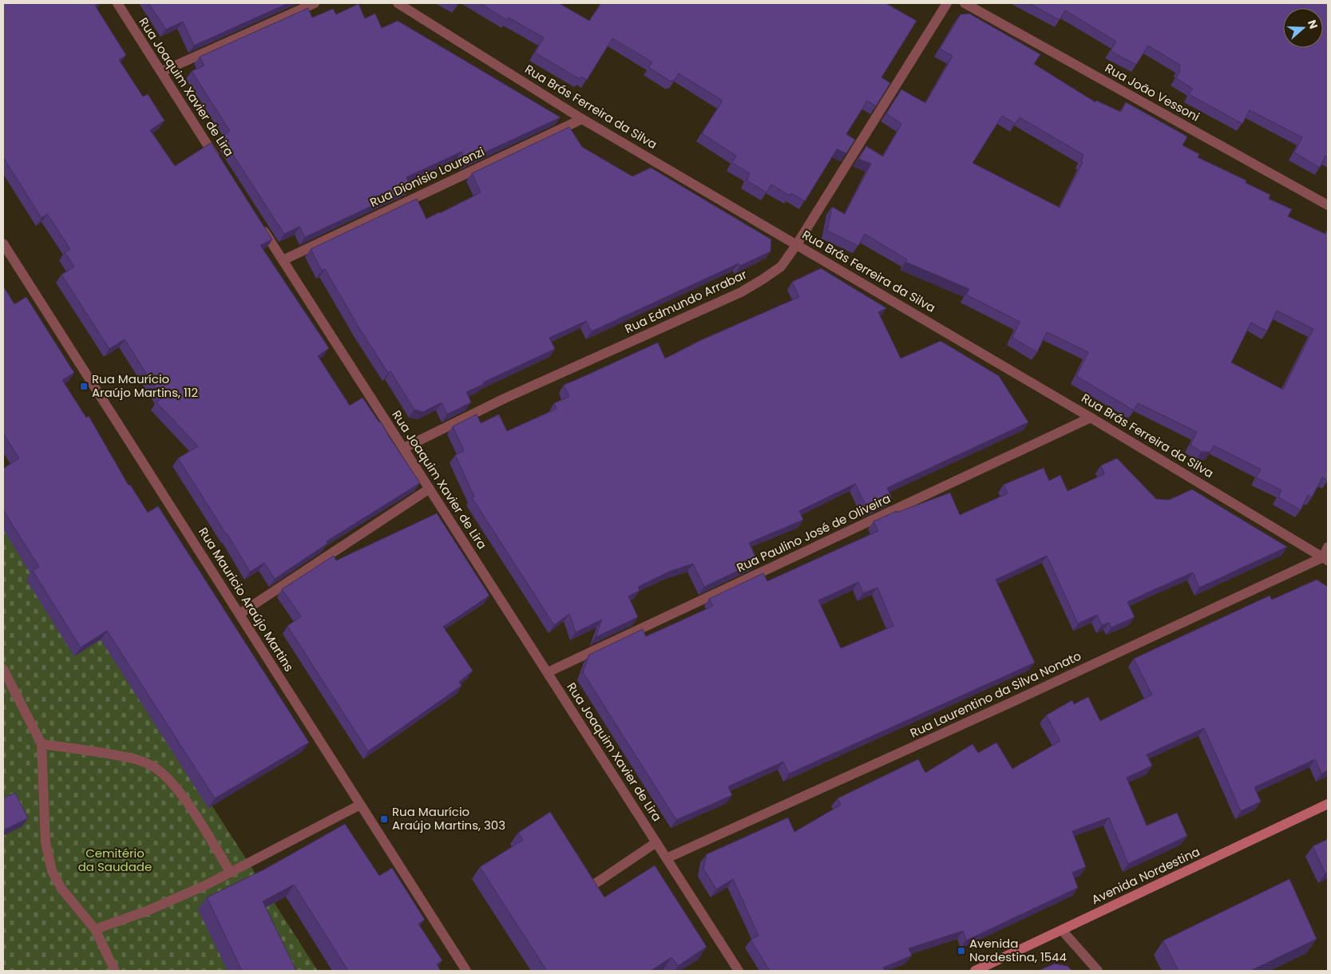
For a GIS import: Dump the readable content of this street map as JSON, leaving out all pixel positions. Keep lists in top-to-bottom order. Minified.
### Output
{"streets":{"main road":["Avenida Nordestina"],"street":["Rua Joaquim Xavier de Lira","Rua João Vessoni","Rua Brás Ferreira da Silva","Rua Dionisio Lourenzi","Rua Edmundo Arrabar","Rua Paulino José de Oliveira","Rua Mauricio Araújo Martins","Rua Laurentino da Silva Nonato"]},"crossings":[["Rua Joaquim Xavier de Lira","Rua Dionisio Lourenzi"],["Rua Joaquim Xavier de Lira","Rua Edmundo Arrabar"],["Rua Joaquim Xavier de Lira","Rua Paulino José de Oliveira"],["Rua Joaquim Xavier de Lira","Rua Laurentino da Silva Nonato"],["Rua Brás Ferreira da Silva","Rua Dionisio Lourenzi"],["Rua Brás Ferreira da Silva","Rua Edmundo Arrabar"],["Rua Brás Ferreira da Silva","Rua Paulino José de Oliveira"],["Rua Brás Ferreira da Silva","Rua Laurentino da Silva Nonato"]],"parks":["Cemitério da Saudade"],"places":{"transit":["Rua Maurício Araújo Martins, 112","Rua Maurício Araújo Martins, 303","Avenida Nordestina, 1544"]},"north":"right"}
